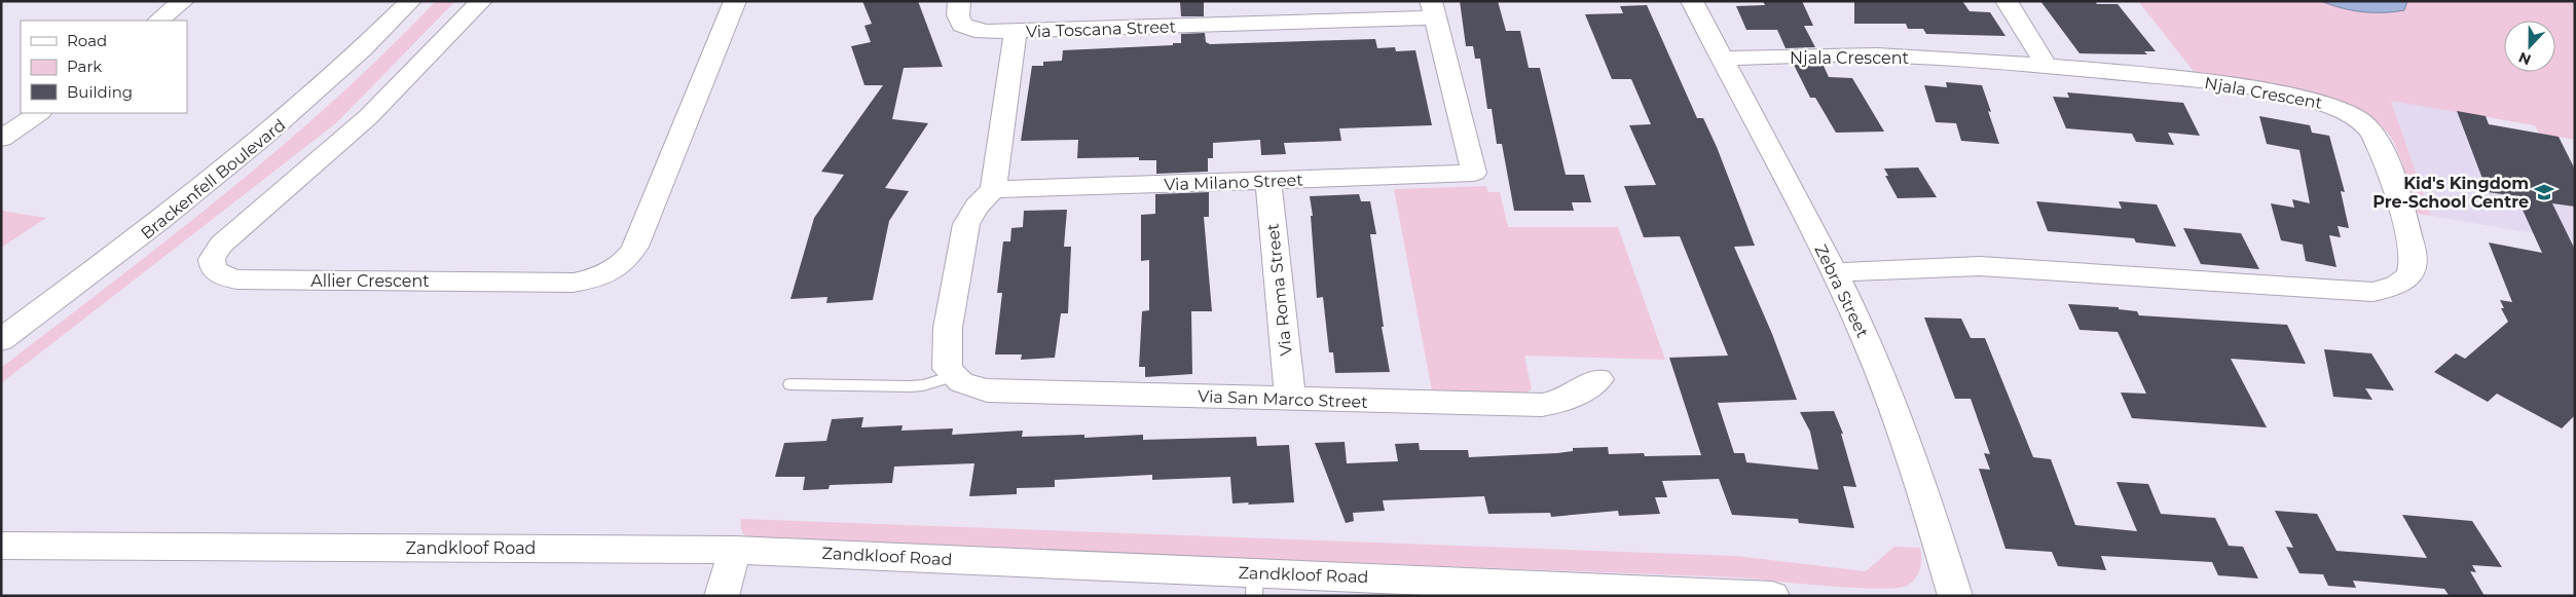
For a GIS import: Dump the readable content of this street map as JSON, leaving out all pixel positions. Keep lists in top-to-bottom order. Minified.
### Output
{"streets":{"street":["Via Toscana Street","Njala Crescent","Brackenfell Boulevard","Via Milano Street","Allier Crescent","Via Roma Street","Zebra Street","Via San Marco Street","Zandkloof Road"]},"crossings":[["Via Toscana Street","Via Milano Street"],["Njala Crescent","Zebra Street"],["Via Milano Street","Via Roma Street"],["Via Roma Street","Via San Marco Street"]],"places":{"school or university":["Kid's Kingdom Pre-School Centre"]},"legend":["Road","Park","Building"],"north":"bottom"}
